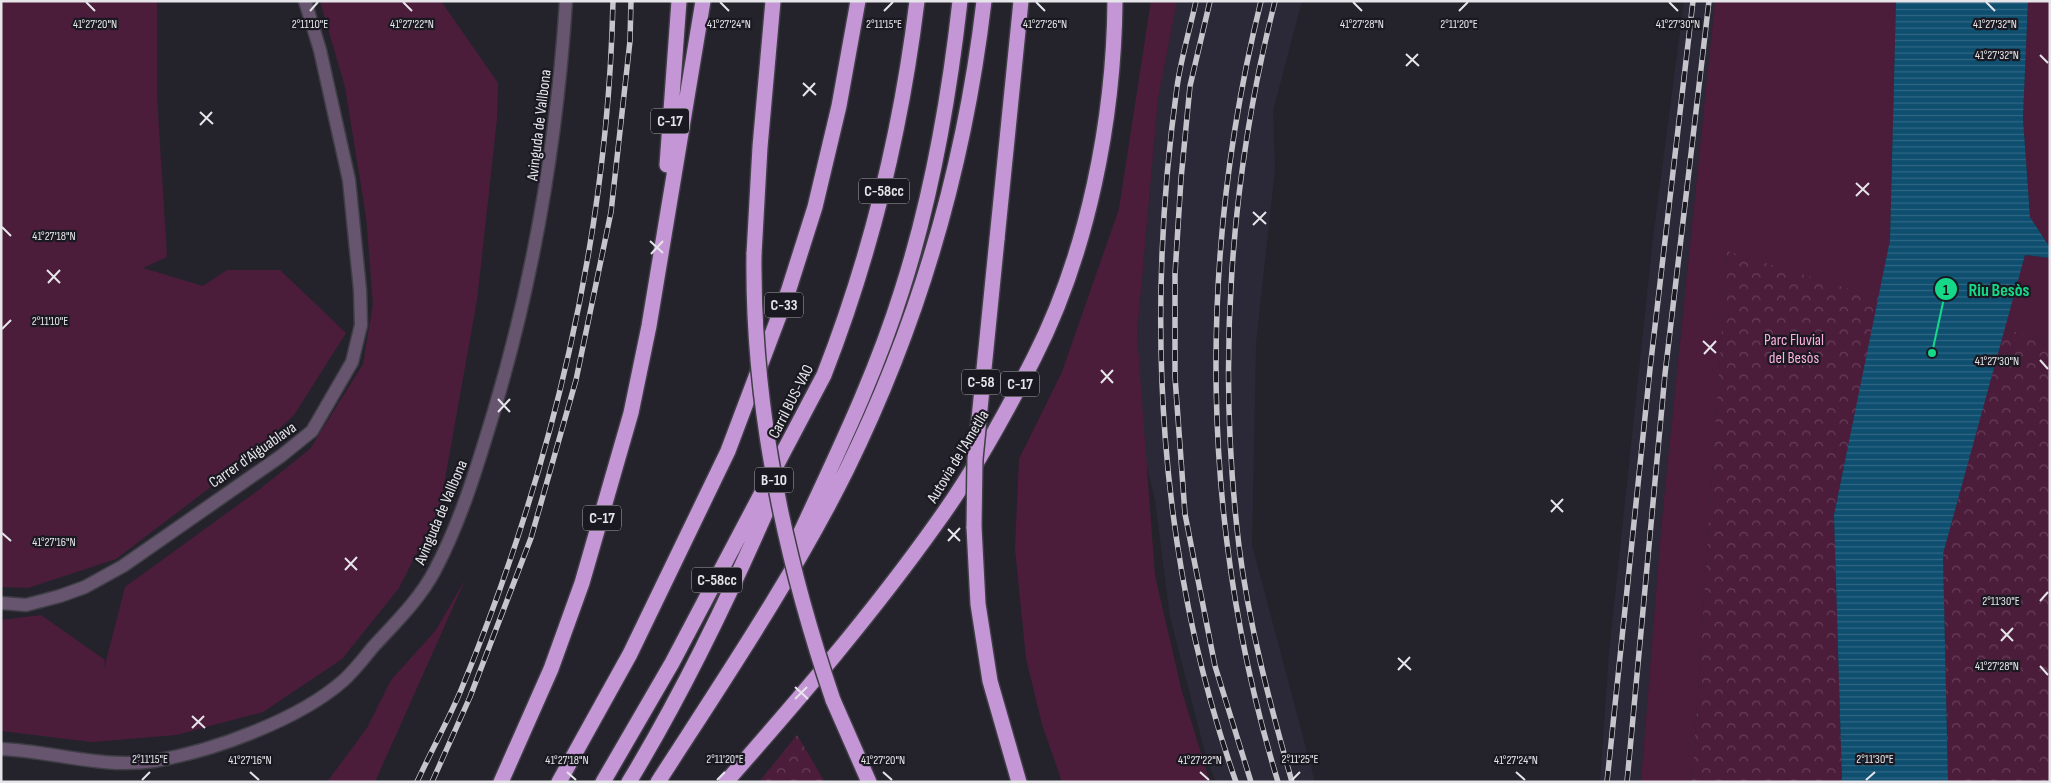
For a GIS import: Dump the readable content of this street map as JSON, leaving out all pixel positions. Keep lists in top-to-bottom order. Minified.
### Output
{"streets":{"highway":["C-17","C-58cc","C-33","C-58","Carril BUS-VAO","Autovia de l'Ametlla","B-10"],"street":["Avinguda de Vallbona","Carrer d'Aiguablava"]},"parks":["Parc Fluvial del Besòs"],"places":["Riu Besòs"],"coordinates":["41°27'20\"N","41°27'22\"N","41°27'24\"N","41°27'26\"N","41°27'28\"N","41°27'30\"N","41°27'32\"N","2°11'10\"E","2°11'15\"E","2°11'20\"E","41°27'18\"N","41°27'16\"N","2°11'30\"E","2°11'25\"E"]}
